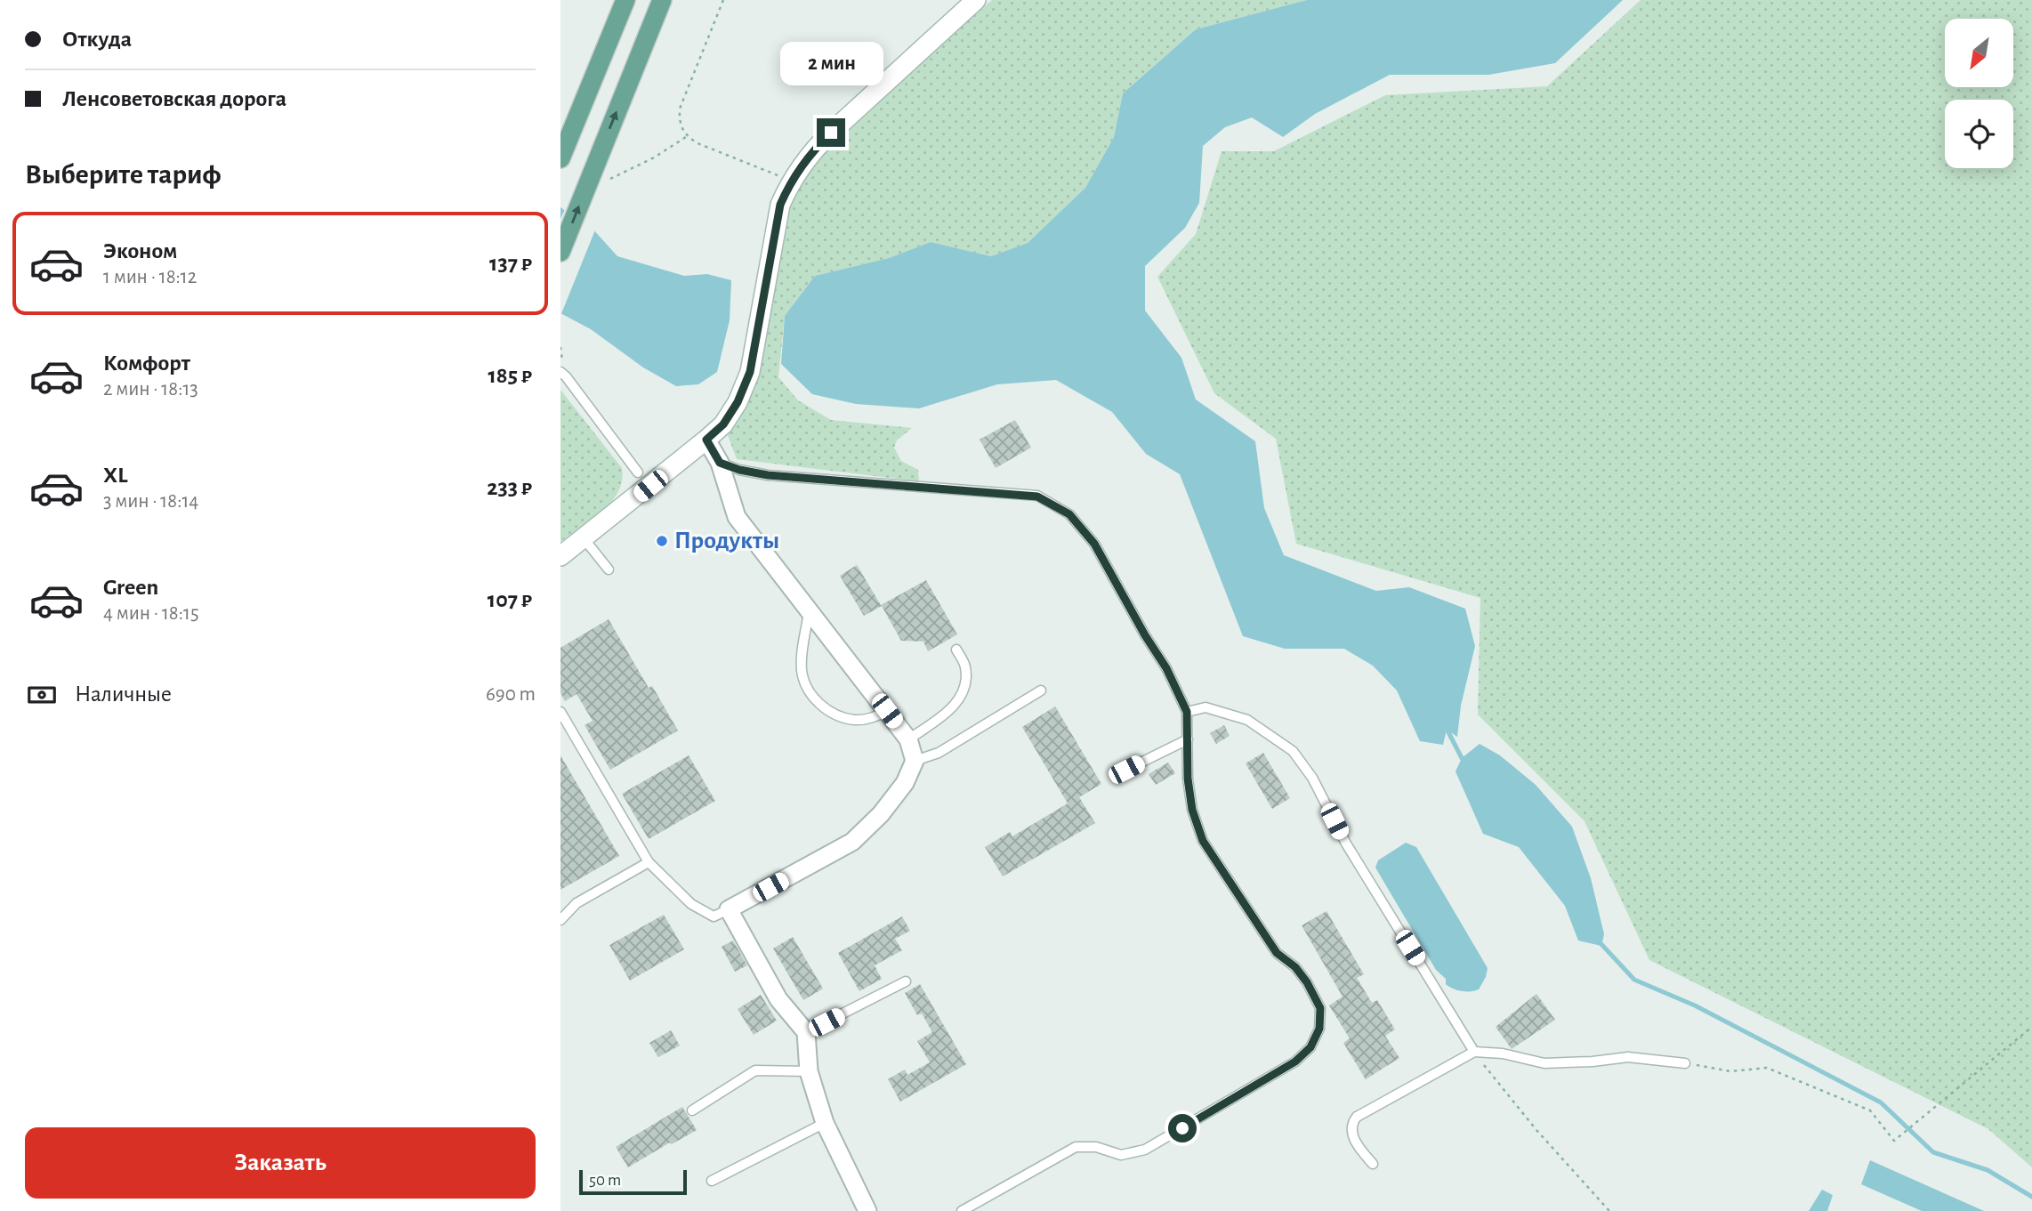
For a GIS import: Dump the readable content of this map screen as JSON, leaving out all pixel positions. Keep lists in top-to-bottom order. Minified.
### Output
{"places":["Продукты"],"scale_bar":"50 m","north":"bottom left","page":{"banner":["Откуда","Ленсоветовская дорога"],"bubble":"2 мин","heading":"Выберите тариф","list":[{"name":"Эконом","note":"1 мин · 18:12","value":"137 ₽"},{"name":"Комфорт","note":"2 мин · 18:13","value":"185 ₽"},{"name":"XL","note":"3 мин · 18:14","value":"233 ₽"},{"name":"Green","note":"4 мин · 18:15","value":"107 ₽"}],"pay":["Наличные","690 m"],"buttons":"Заказать","scale":"50 m"}}
